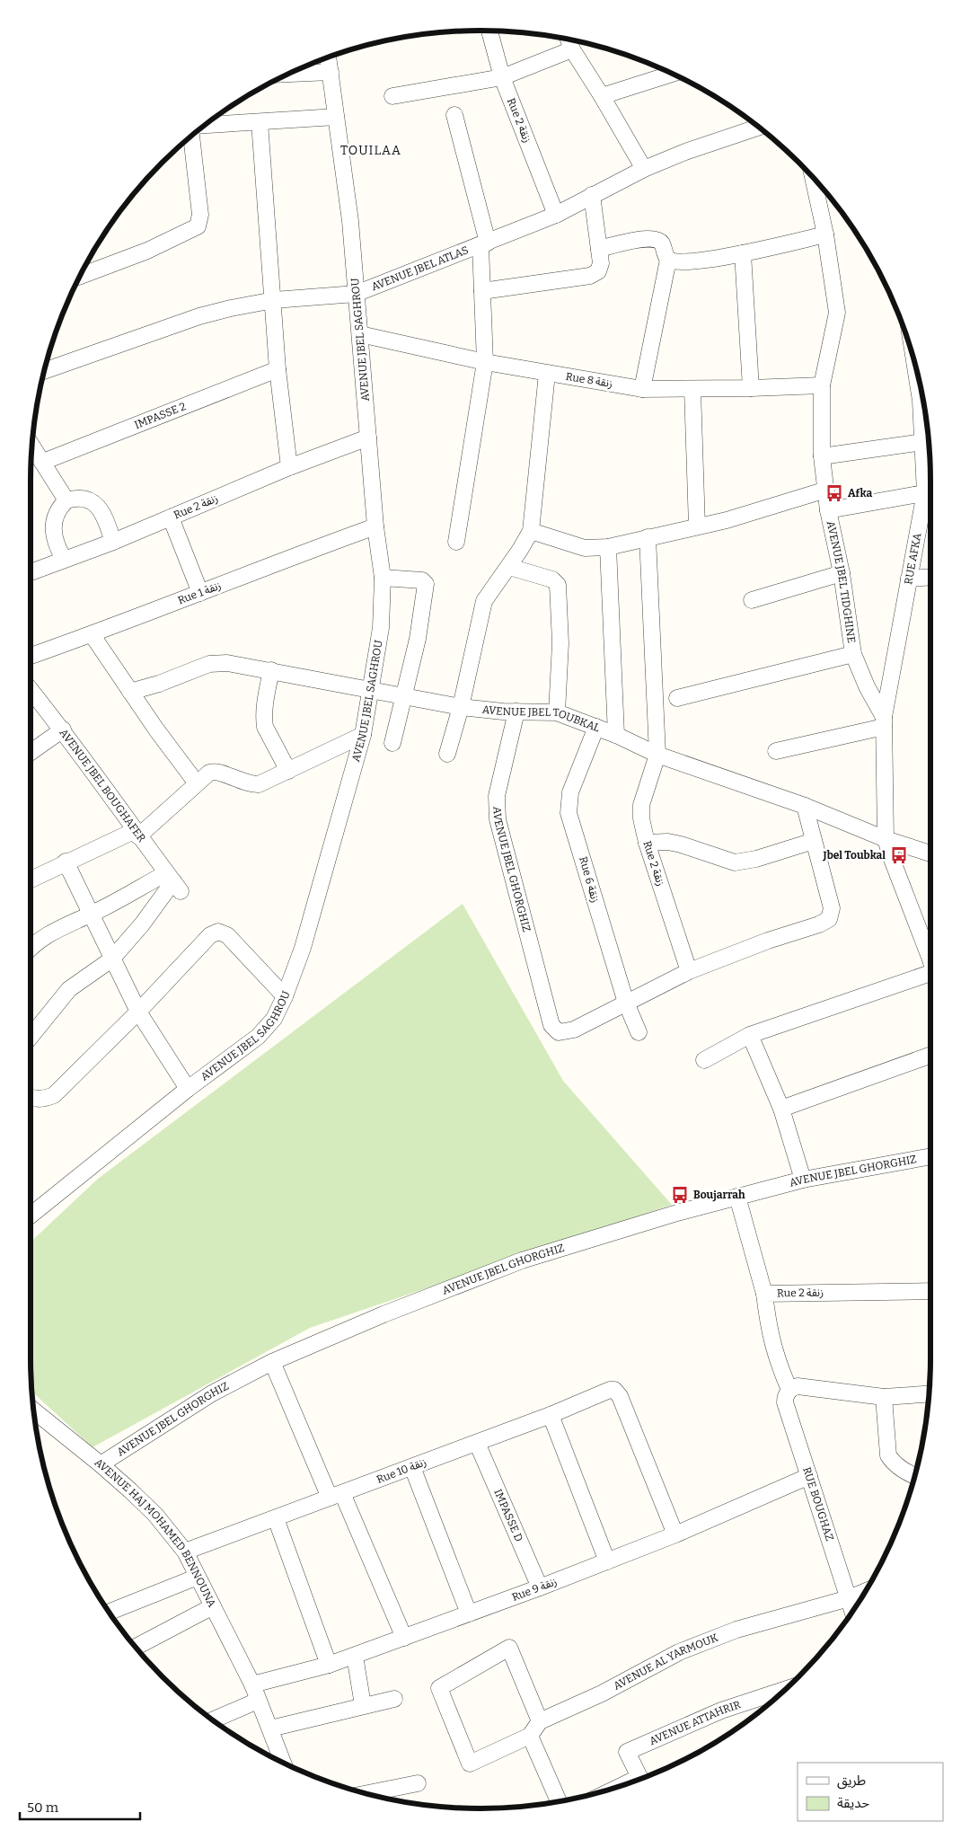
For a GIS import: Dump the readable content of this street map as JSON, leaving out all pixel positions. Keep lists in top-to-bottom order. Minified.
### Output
{"streets":{"street":["Rue 2 زنقة","AVENUE JBEL ATLAS","AVENUE JBEL SAGHROU","Rue 8 زنقة","IMPASSE 2","RUE AFKA","AVENUE JBEL TIDGHINE","Rue 1 زنقة","AVENUE JBEL TOUBKAL","AVENUE JBEL BOUGHAFER","AVENUE JBEL GHORGHIZ","Rue 6 زنقة","Rue 10 زنقة","RUE BOUGHAZ","IMPASSE D","AVENUE HAJ MOHAMED BENNOUNA","Rue 9 زنقة","AVENUE AL YARMOUK","AVENUE ATTAHRIR"]},"crossings":[["Rue 2 زنقة","AVENUE JBEL ATLAS"],["Rue 2 زنقة","AVENUE JBEL SAGHROU"],["Rue 2 زنقة","AVENUE JBEL TOUBKAL"],["Rue 2 زنقة","RUE BOUGHAZ"],["AVENUE JBEL ATLAS","AVENUE JBEL SAGHROU"],["AVENUE JBEL SAGHROU","Rue 8 زنقة"],["AVENUE JBEL SAGHROU","Rue 1 زنقة"],["AVENUE JBEL SAGHROU","AVENUE JBEL TOUBKAL"],["Rue 8 زنقة","AVENUE JBEL TIDGHINE"],["RUE AFKA","AVENUE JBEL TIDGHINE"],["AVENUE JBEL TIDGHINE","AVENUE JBEL TOUBKAL"],["AVENUE JBEL TOUBKAL","AVENUE JBEL GHORGHIZ"],["AVENUE JBEL TOUBKAL","Rue 6 زنقة"],["AVENUE JBEL GHORGHIZ","Rue 6 زنقة"],["AVENUE JBEL GHORGHIZ","AVENUE HAJ MOHAMED BENNOUNA"],["Rue 10 زنقة","IMPASSE D"],["Rue 10 زنقة","AVENUE HAJ MOHAMED BENNOUNA"],["Rue 10 زنقة","Rue 9 زنقة"],["RUE BOUGHAZ","Rue 9 زنقة"],["RUE BOUGHAZ","AVENUE AL YARMOUK"],["IMPASSE D","Rue 9 زنقة"],["AVENUE HAJ MOHAMED BENNOUNA","Rue 9 زنقة"]],"districts":["TOUILAA"],"places":{"bus stop":["Afka","Jbel Toubkal","Boujarrah"]},"legend":["طريق","حديقة"],"scale_bar":"50 m"}
